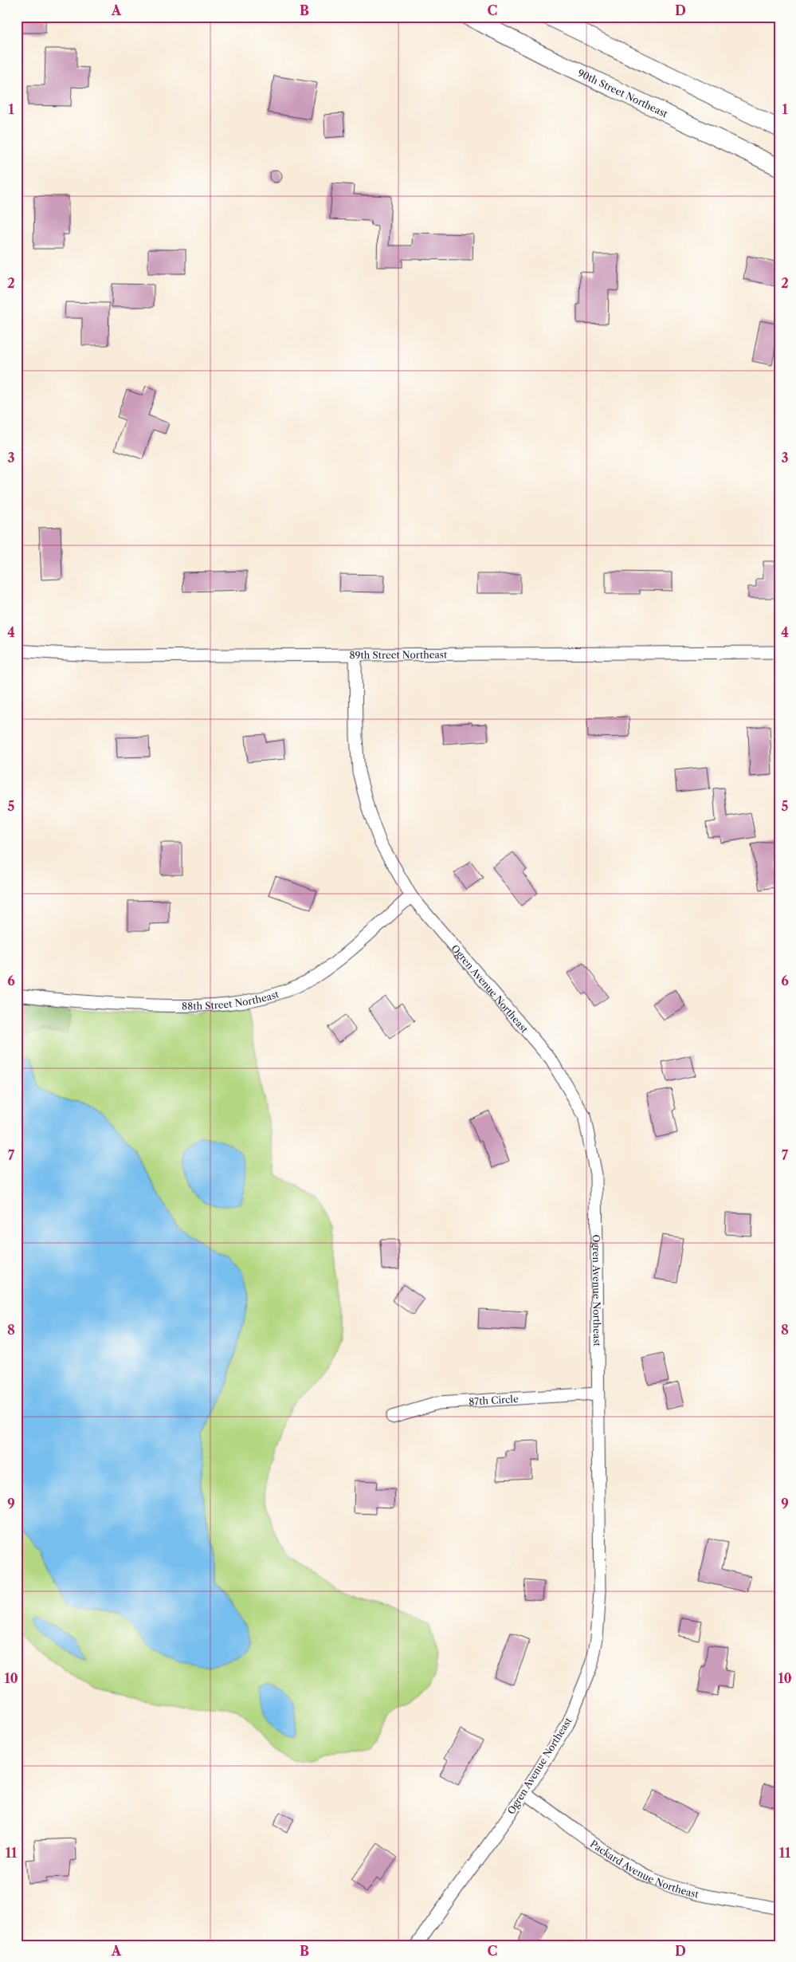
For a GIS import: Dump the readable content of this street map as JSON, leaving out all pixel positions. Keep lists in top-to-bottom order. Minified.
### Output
{"streets":{"main road":["90th Street Northeast"],"street":["89th Street Northeast","Ogren Avenue Northeast","88th Street Northeast","87th Circle","Packard Avenue Northeast"]},"crossings":[["89th Street Northeast","Ogren Avenue Northeast"],["Ogren Avenue Northeast","88th Street Northeast"],["Ogren Avenue Northeast","87th Circle"],["Ogren Avenue Northeast","Packard Avenue Northeast"]],"grid":{"columns":["A","B","C","D"],"rows":["1","2","3","4","5","6","7","8","9","10","11"]}}
